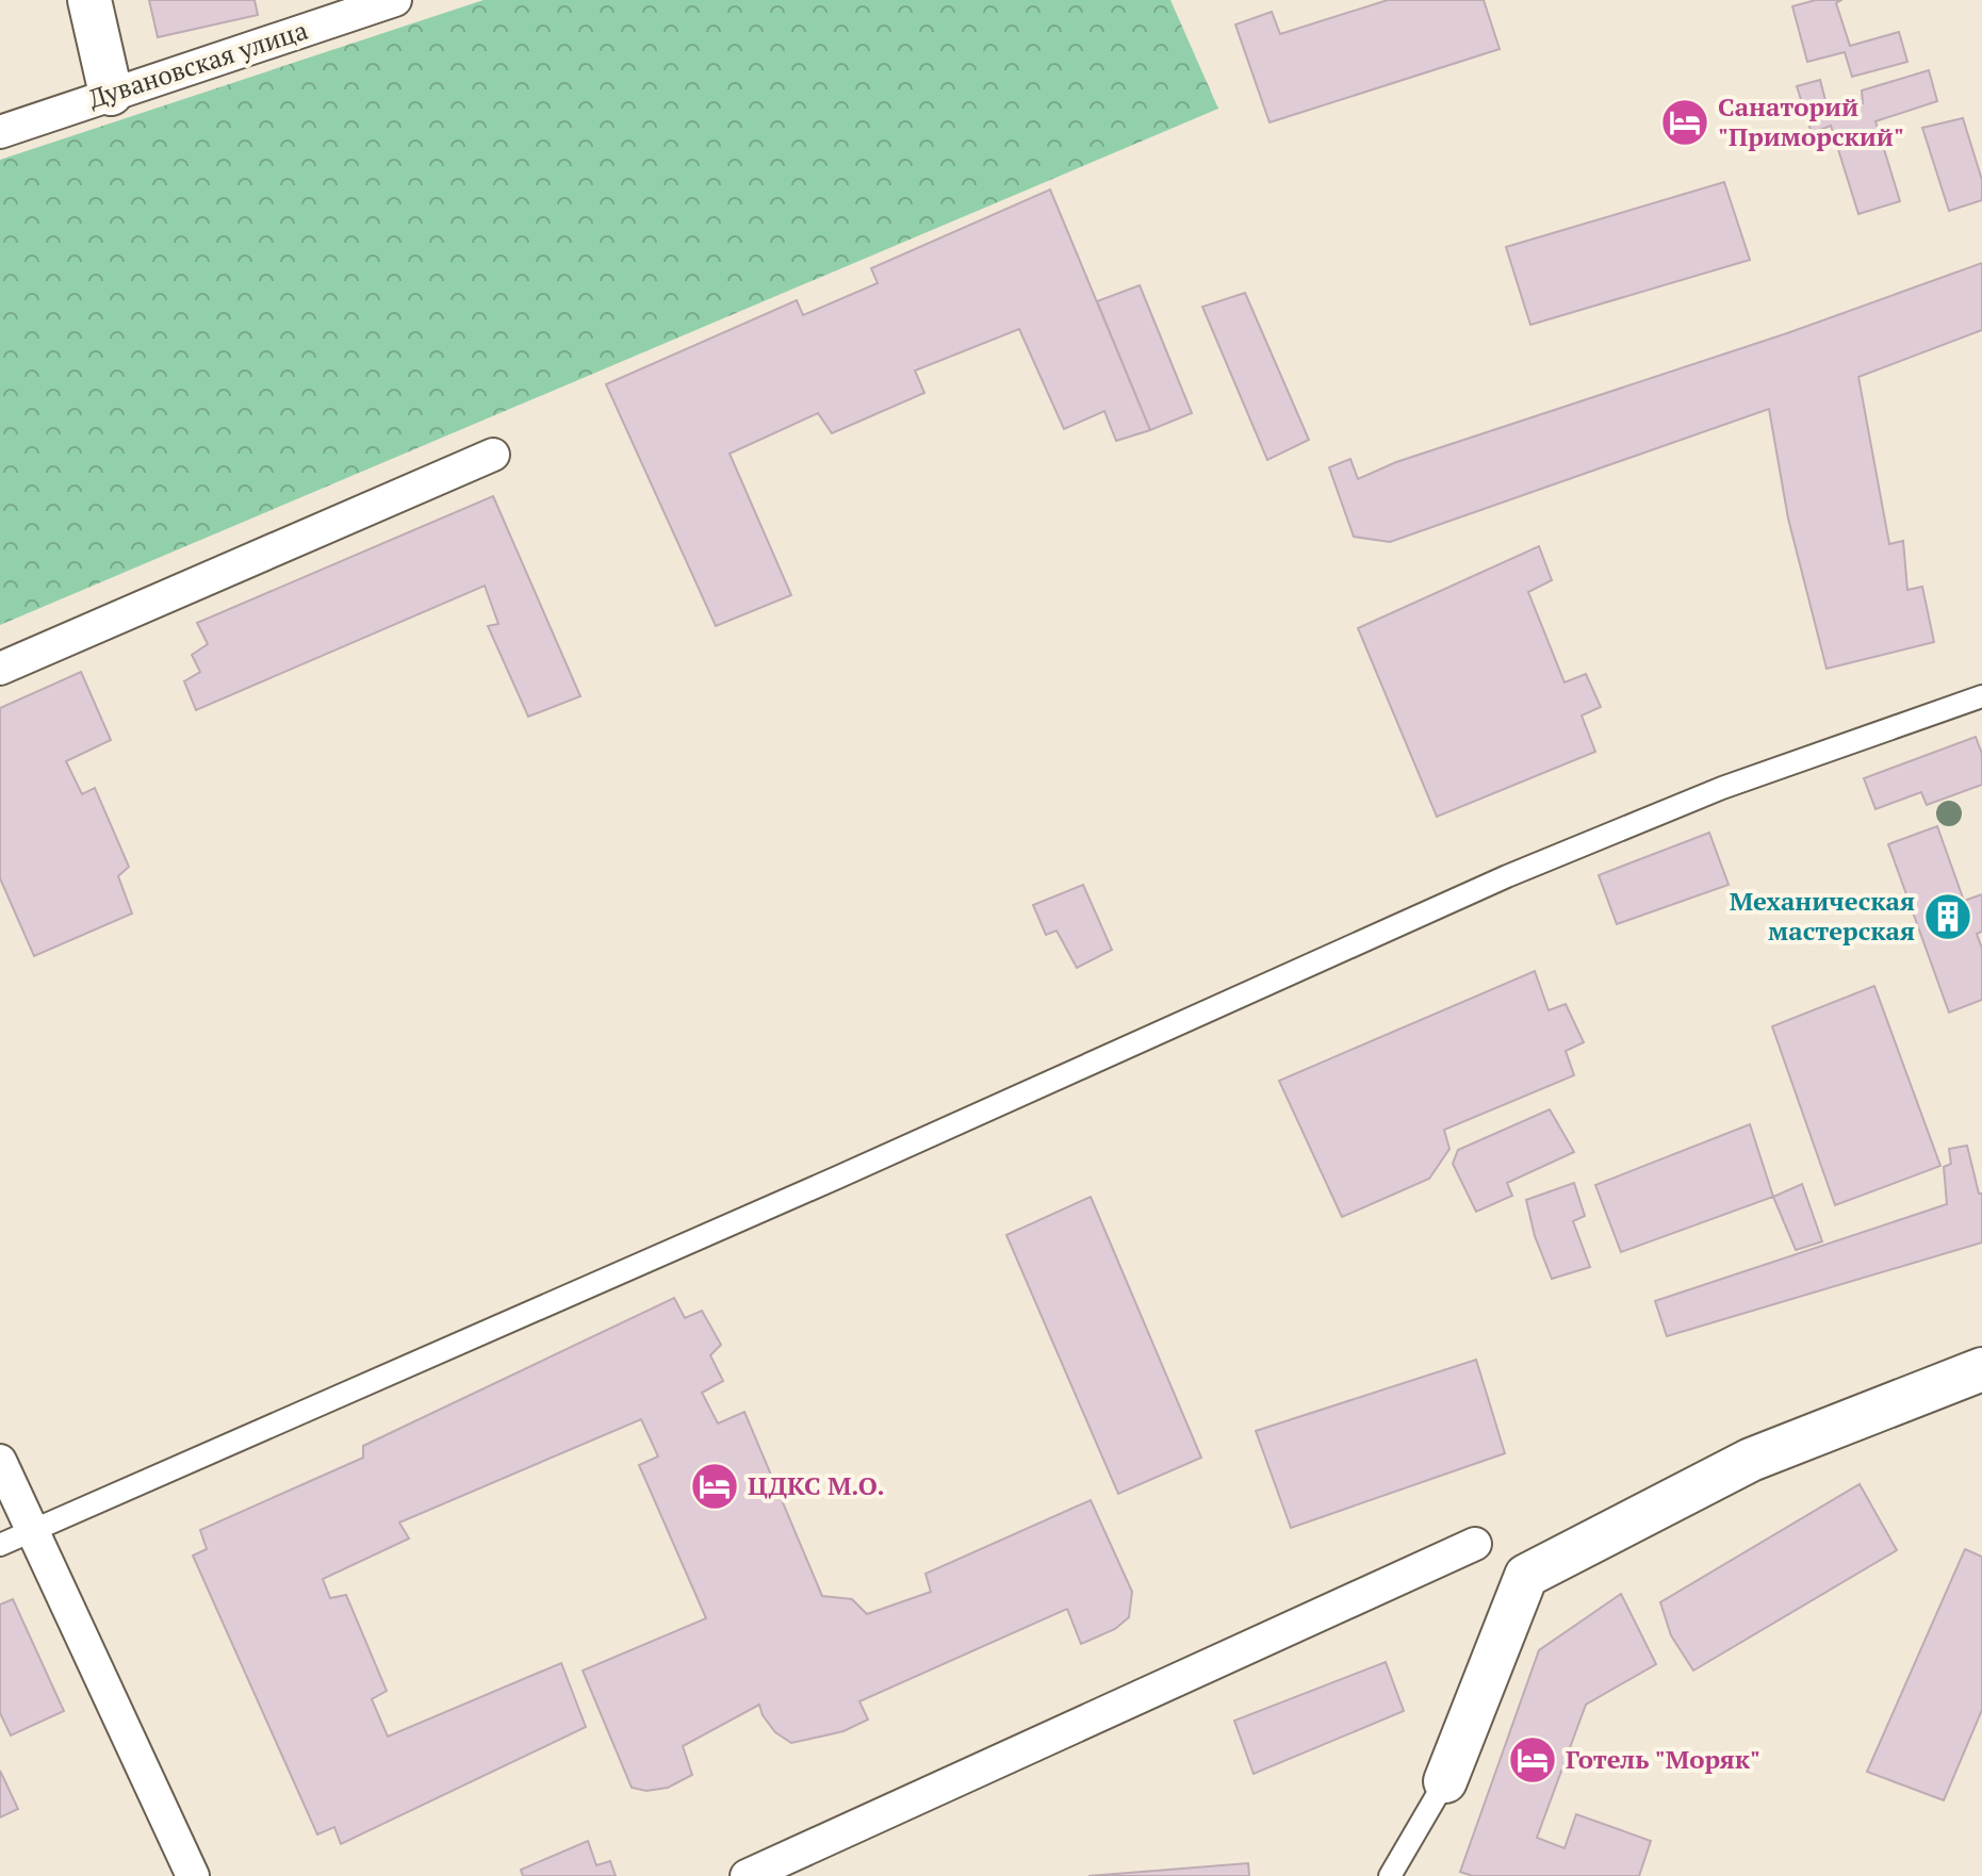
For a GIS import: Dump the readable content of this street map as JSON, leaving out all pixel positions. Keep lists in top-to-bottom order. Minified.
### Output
{"streets":{"street":["Дувановская улица"]},"places":{"hotel":["Санаторий \"Приморский\"","ЦДКС М.О.","Готель \"Моряк\""],"building":["Механическая мастерская"]}}
